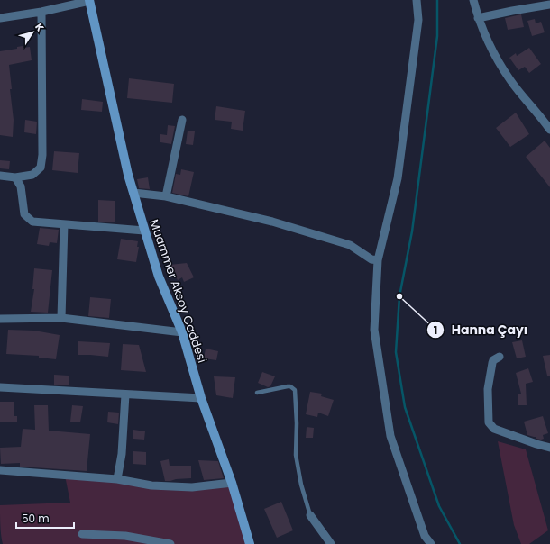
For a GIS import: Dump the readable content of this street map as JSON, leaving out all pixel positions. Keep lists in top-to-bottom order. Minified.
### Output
{"streets":{"street":["Muammer Aksoy Caddesi"]},"places":["Hanna Çayı"],"scale_bar":"50 m","north":"top right"}
